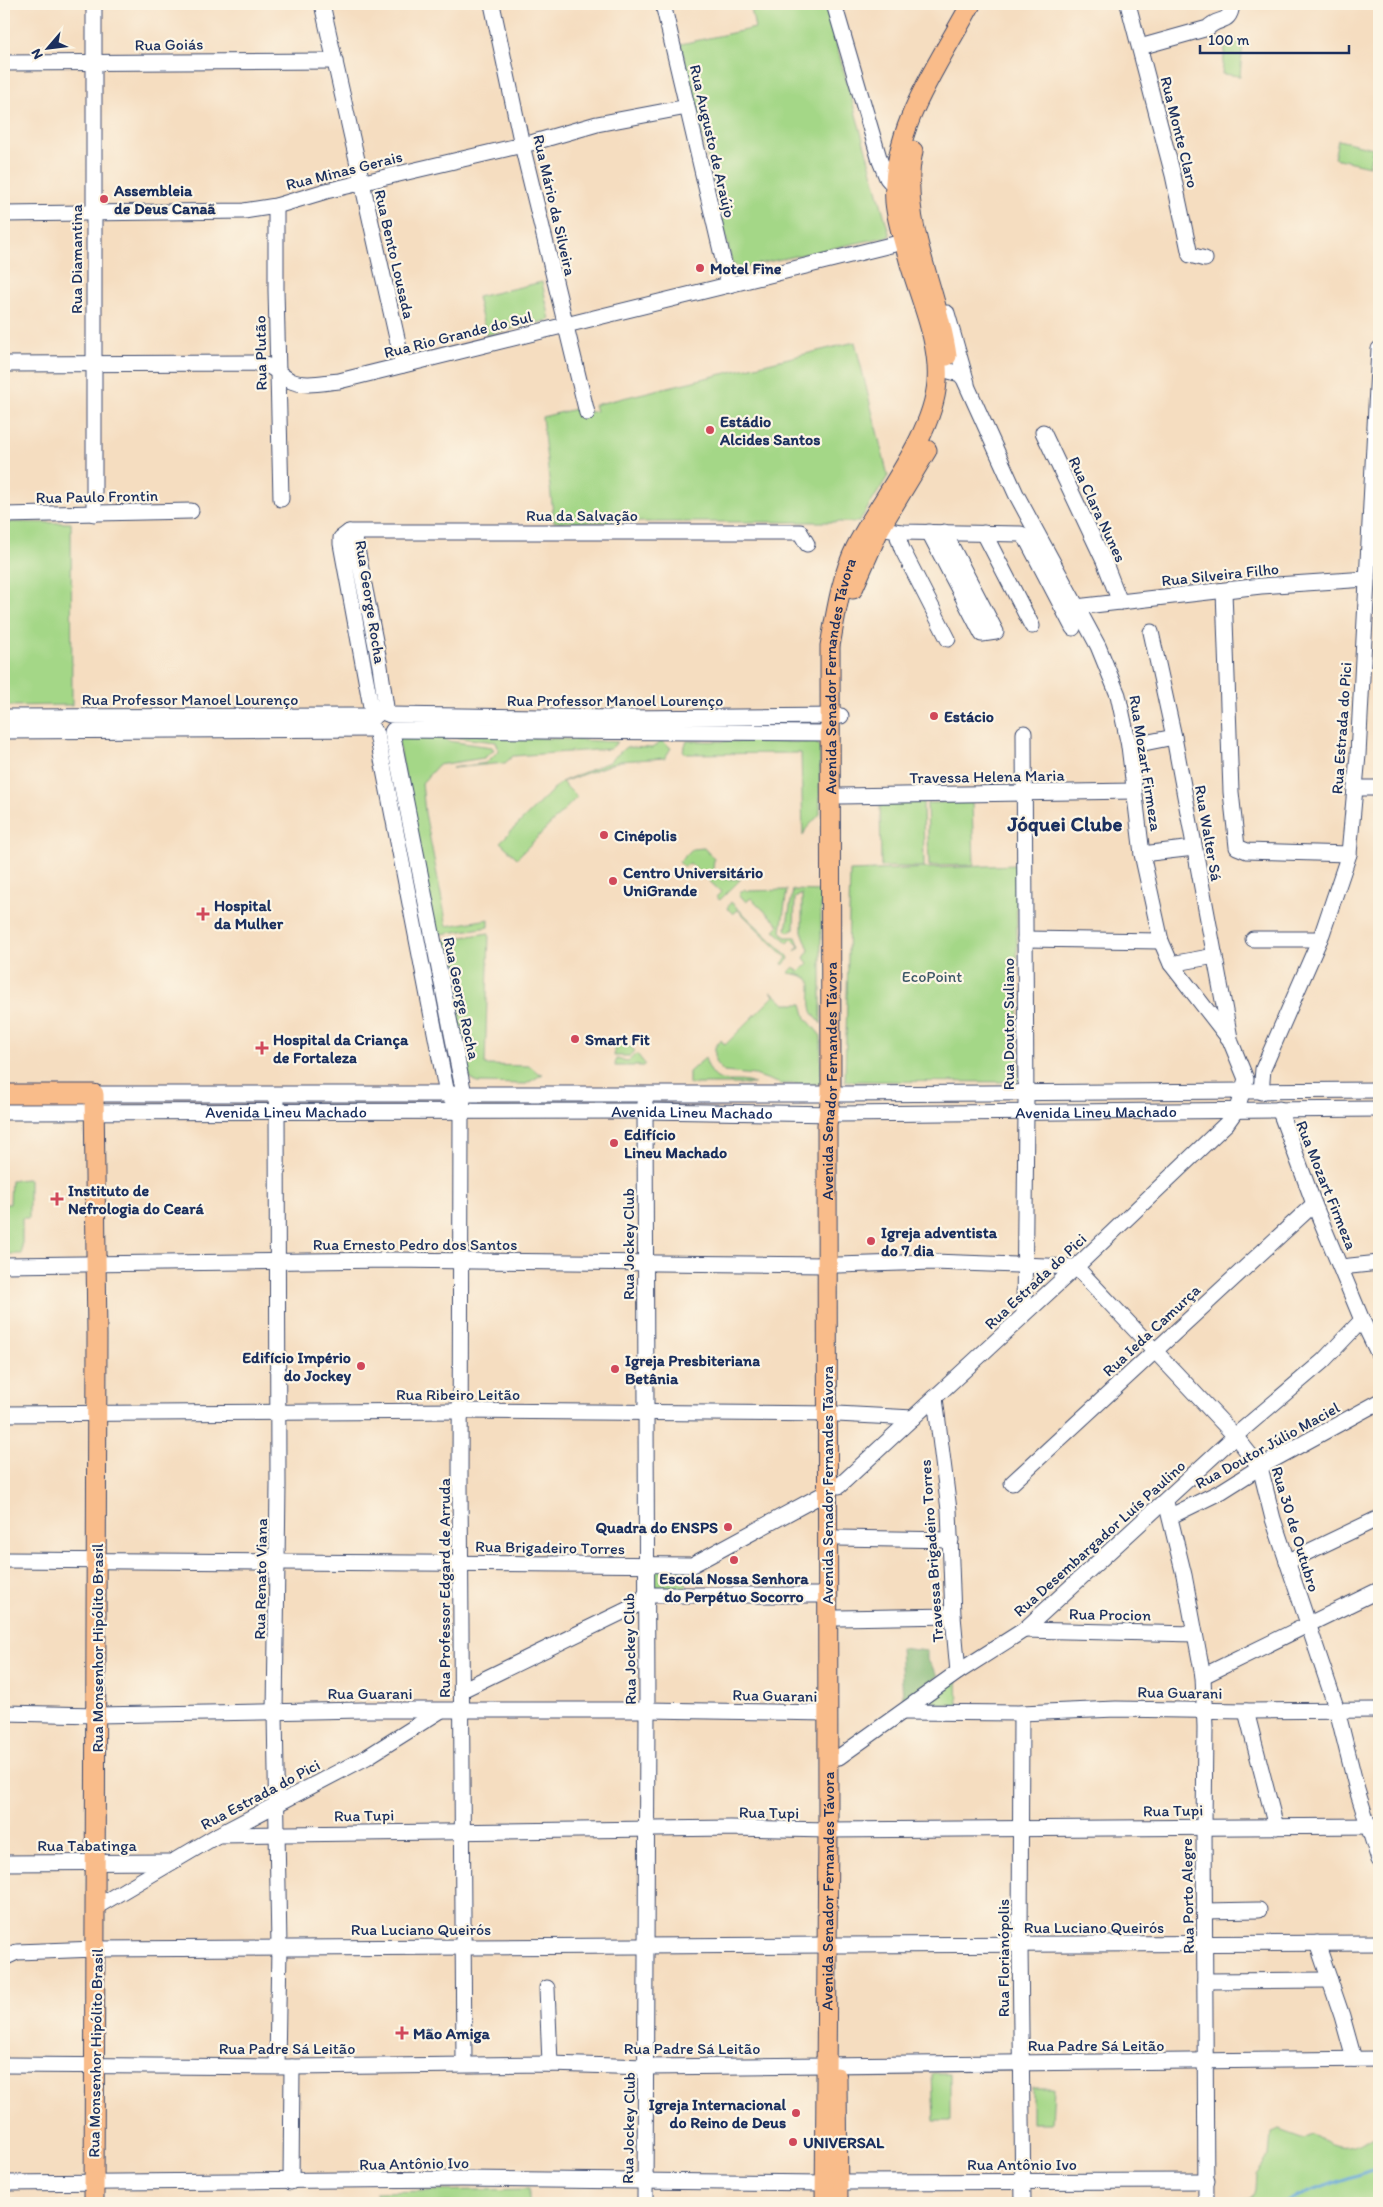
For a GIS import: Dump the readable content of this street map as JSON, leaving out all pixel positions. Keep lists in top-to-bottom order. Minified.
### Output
{"streets":{"main road":["Avenida Senador Fernandes Távora","Avenida Lineu Machado","Rua Monsenhor Hipólito Brasil"],"street":["Rua Goiás","Rua Monte Claro","Rua Augusto de Araújo","Rua Minas Gerais","Rua Mário da Silveira","Rua Bento Lousada","Rua Diamantina","Rua Rio Grande do Sul","Rua Plutão","Rua Paulo Frontin","Rua Clara Nunes","Rua da Salvação","Rua Silveira Filho","Rua George Rocha","Rua Professor Manoel Lourenço","Rua Estrada do Pici","Rua Mozart Firmeza","Travessa Helena Maria","Rua Walter Sá","Rua Doutor Suliano","Rua Ernesto Pedro dos Santos","Rua Jockey Club","Rua Ieda Camurça","Rua Ribeiro Leitão","Rua Doutor Júlio Maciel","Rua 30 de Outubro","Rua Desembargador Luís Paulino","Rua Brigadeiro Torres","Travessa Brigadeiro Torres","Rua Renato Viana","Rua Professor Edgard de Arruda","Rua Procion","Rua Guarani","Rua Tupi","Rua Tabatinga","Rua Porto Alegre","Rua Luciano Queirós","Rua Florianópolis","Rua Padre Sá Leitão","Rua Antônio Ivo"]},"crossings":[["Rua Goiás","Rua Bento Lousada"],["Rua Goiás","Rua Diamantina"],["Rua Augusto de Araújo","Rua Minas Gerais"],["Rua Augusto de Araújo","Rua Rio Grande do Sul"],["Rua Minas Gerais","Rua Mário da Silveira"],["Rua Minas Gerais","Rua Bento Lousada"],["Rua Minas Gerais","Rua Diamantina"],["Rua Minas Gerais","Rua Plutão"],["Rua Mário da Silveira","Rua Rio Grande do Sul"],["Rua Bento Lousada","Rua Rio Grande do Sul"],["Rua Diamantina","Rua Rio Grande do Sul"],["Rua Diamantina","Rua Paulo Frontin"],["Rua Rio Grande do Sul","Rua Plutão"],["Rua Rio Grande do Sul","Avenida Senador Fernandes Távora"],["Rua Rio Grande do Sul","Rua Mozart Firmeza"],["Rua Clara Nunes","Rua Silveira Filho"],["Rua da Salvação","Rua George Rocha"],["Rua Silveira Filho","Rua Estrada do Pici"],["Rua Silveira Filho","Rua Mozart Firmeza"],["Rua George Rocha","Rua Professor Manoel Lourenço"],["Rua George Rocha","Avenida Lineu Machado"],["Rua George Rocha","Rua Professor Edgard de Arruda"],["Avenida Senador Fernandes Távora","Rua Professor Manoel Lourenço"],["Avenida Senador Fernandes Távora","Rua Estrada do Pici"],["Avenida Senador Fernandes Távora","Rua Mozart Firmeza"],["Avenida Senador Fernandes Távora","Travessa Helena Maria"],["Avenida Senador Fernandes Távora","Avenida Lineu Machado"],["Avenida Senador Fernandes Távora","Rua Ernesto Pedro dos Santos"],["Avenida Senador Fernandes Távora","Rua Ribeiro Leitão"],["Avenida Senador Fernandes Távora","Rua Desembargador Luís Paulino"],["Avenida Senador Fernandes Távora","Rua Guarani"],["Avenida Senador Fernandes Távora","Rua Tupi"],["Avenida Senador Fernandes Távora","Rua Luciano Queirós"],["Avenida Senador Fernandes Távora","Rua Padre Sá Leitão"],["Avenida Senador Fernandes Távora","Rua Antônio Ivo"],["Rua Estrada do Pici","Rua Mozart Firmeza"],["Rua Estrada do Pici","Rua Doutor Suliano"],["Rua Estrada do Pici","Avenida Lineu Machado"],["Rua Estrada do Pici","Rua Ernesto Pedro dos Santos"],["Rua Estrada do Pici","Rua Jockey Club"],["Rua Estrada do Pici","Rua Ribeiro Leitão"],["Rua Estrada do Pici","Rua 30 de Outubro"],["Rua Estrada do Pici","Rua Brigadeiro Torres"],["Rua Estrada do Pici","Travessa Brigadeiro Torres"],["Rua Estrada do Pici","Rua Renato Viana"],["Rua Estrada do Pici","Rua Monsenhor Hipólito Brasil"],["Rua Estrada do Pici","Rua Guarani"],["Rua Estrada do Pici","Rua Tupi"],["Rua Estrada do Pici","Rua Tabatinga"],["Rua Mozart Firmeza","Travessa Helena Maria"],["Rua Mozart Firmeza","Rua Walter Sá"],["Rua Mozart Firmeza","Avenida Lineu Machado"],["Rua Mozart Firmeza","Rua Ieda Camurça"],["Rua Mozart Firmeza","Rua Desembargador Luís Paulino"],["Travessa Helena Maria","Rua Doutor Suliano"],["Rua Doutor Suliano","Avenida Lineu Machado"],["Rua Doutor Suliano","Rua Ernesto Pedro dos Santos"],["Avenida Lineu Machado","Rua Jockey Club"],["Avenida Lineu Machado","Rua Renato Viana"],["Avenida Lineu Machado","Rua Professor Edgard de Arruda"],["Avenida Lineu Machado","Rua Monsenhor Hipólito Brasil"],["Rua Ernesto Pedro dos Santos","Rua Jockey Club"],["Rua Ernesto Pedro dos Santos","Rua 30 de Outubro"],["Rua Ernesto Pedro dos Santos","Rua Renato Viana"],["Rua Ernesto Pedro dos Santos","Rua Professor Edgard de Arruda"],["Rua Ernesto Pedro dos Santos","Rua Monsenhor Hipólito Brasil"],["Rua Jockey Club","Rua Ribeiro Leitão"],["Rua Jockey Club","Rua Brigadeiro Torres"],["Rua Jockey Club","Rua Guarani"],["Rua Jockey Club","Rua Tupi"],["Rua Jockey Club","Rua Luciano Queirós"],["Rua Jockey Club","Rua Padre Sá Leitão"],["Rua Jockey Club","Rua Antônio Ivo"],["Rua Ieda Camurça","Rua 30 de Outubro"],["Rua Ribeiro Leitão","Rua Renato Viana"],["Rua Ribeiro Leitão","Rua Professor Edgard de Arruda"],["Rua Ribeiro Leitão","Rua Monsenhor Hipólito Brasil"],["Rua Doutor Júlio Maciel","Rua 30 de Outubro"],["Rua Doutor Júlio Maciel","Rua Desembargador Luís Paulino"],["Rua Doutor Júlio Maciel","Rua Porto Alegre"],["Rua 30 de Outubro","Rua Desembargador Luís Paulino"],["Rua 30 de Outubro","Rua Guarani"],["Rua 30 de Outubro","Rua Tupi"],["Rua Desembargador Luís Paulino","Travessa Brigadeiro Torres"],["Rua Desembargador Luís Paulino","Rua Procion"],["Rua Desembargador Luís Paulino","Rua Guarani"],["Rua Desembargador Luís Paulino","Rua Porto Alegre"],["Rua Brigadeiro Torres","Rua Renato Viana"],["Rua Brigadeiro Torres","Rua Professor Edgard de Arruda"],["Rua Brigadeiro Torres","Rua Monsenhor Hipólito Brasil"],["Rua Renato Viana","Rua Guarani"],["Rua Renato Viana","Rua Tupi"],["Rua Renato Viana","Rua Luciano Queirós"],["Rua Renato Viana","Rua Padre Sá Leitão"],["Rua Professor Edgard de Arruda","Rua Guarani"],["Rua Professor Edgard de Arruda","Rua Tupi"],["Rua Professor Edgard de Arruda","Rua Luciano Queirós"],["Rua Professor Edgard de Arruda","Rua Padre Sá Leitão"],["Rua Procion","Rua Porto Alegre"],["Rua Monsenhor Hipólito Brasil","Rua Guarani"],["Rua Monsenhor Hipólito Brasil","Rua Tabatinga"],["Rua Monsenhor Hipólito Brasil","Rua Luciano Queirós"],["Rua Monsenhor Hipólito Brasil","Rua Padre Sá Leitão"],["Rua Monsenhor Hipólito Brasil","Rua Antônio Ivo"],["Rua Guarani","Rua Porto Alegre"],["Rua Guarani","Rua Florianópolis"],["Rua Tupi","Rua Porto Alegre"],["Rua Tupi","Rua Florianópolis"],["Rua Porto Alegre","Rua Luciano Queirós"],["Rua Porto Alegre","Rua Padre Sá Leitão"],["Rua Porto Alegre","Rua Antônio Ivo"],["Rua Luciano Queirós","Rua Florianópolis"],["Rua Florianópolis","Rua Padre Sá Leitão"],["Rua Florianópolis","Rua Antônio Ivo"]],"districts":["Jóquei Clube"],"parks":["EcoPoint"],"places":{"other":["Assembleia de Deus Canaã","Motel Fine","Estádio Alcides Santos","Estácio","Cinépolis","Centro Universitário UniGrande","Smart Fit","Edifício Lineu Machado","Igreja adventista do 7 dia","Edifício Império do Jockey","Igreja Presbiteriana Betânia","Quadra do ENSPS","Escola Nossa Senhora do Perpétuo Socorro","Igreja Internacional do Reino de Deus","UNIVERSAL"],"health":["Hospital da Mulher","Hospital da Criança de Fortaleza","Instituto de Nefrologia do Ceará","Mão Amiga"]},"scale_bar":"100 m","north":"bottom left"}
